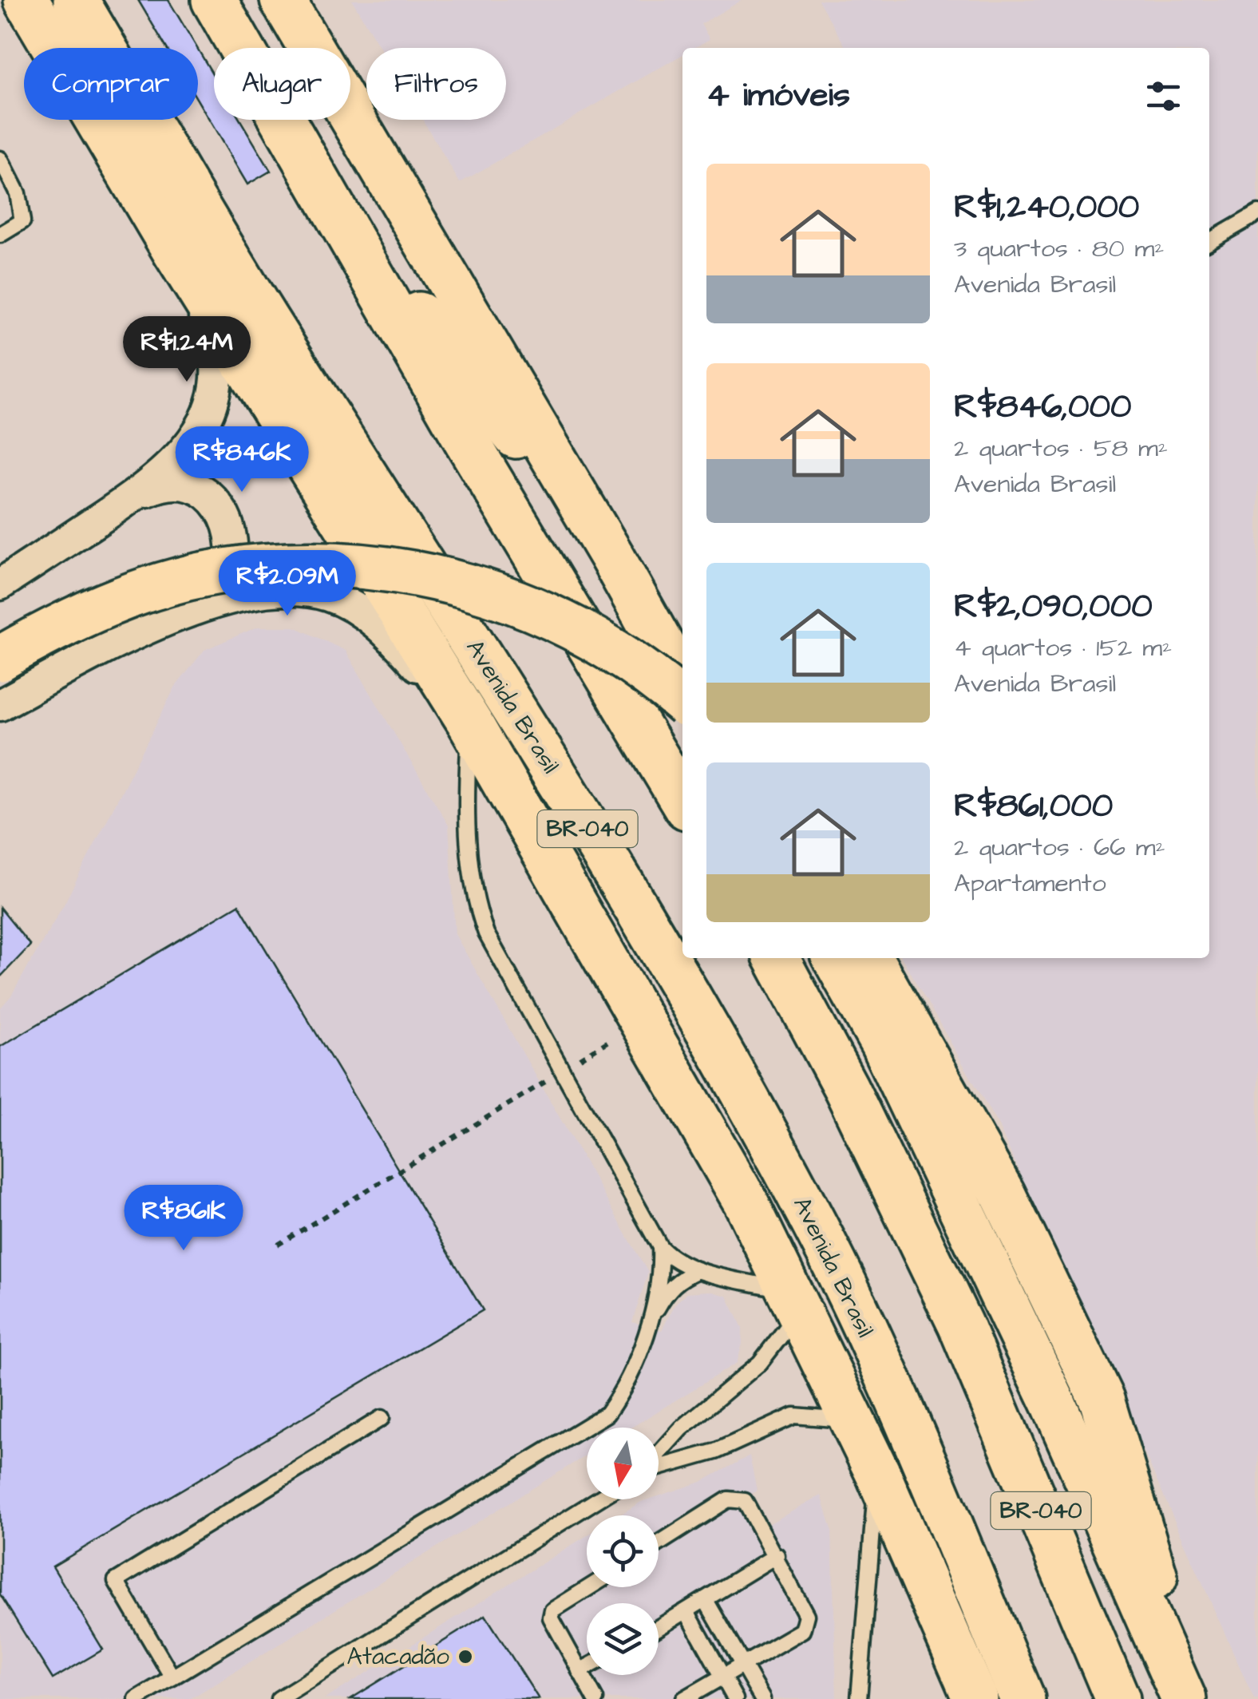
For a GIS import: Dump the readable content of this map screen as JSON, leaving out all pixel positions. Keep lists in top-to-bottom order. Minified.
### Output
{"streets":{"highway":["Avenida Brasil","BR-040"]},"places":["Atacadão"],"north":"bottom","page":{"chip":["Comprar","Alugar","Filtros"],"heading":"4 imóveis","list":[{"name":"R$1,240,000","note":"3 quartos · 80 m² · Avenida Brasil"},{"name":"R$846,000","note":"2 quartos · 58 m² · Avenida Brasil"},{"name":"R$2,090,000","note":"4 quartos · 152 m² · Avenida Brasil"},{"name":"R$861,000","note":"2 quartos · 66 m² · Apartamento"}],"price":["R$1.24M","R$846K","R$2.09M","R$861K"]}}
